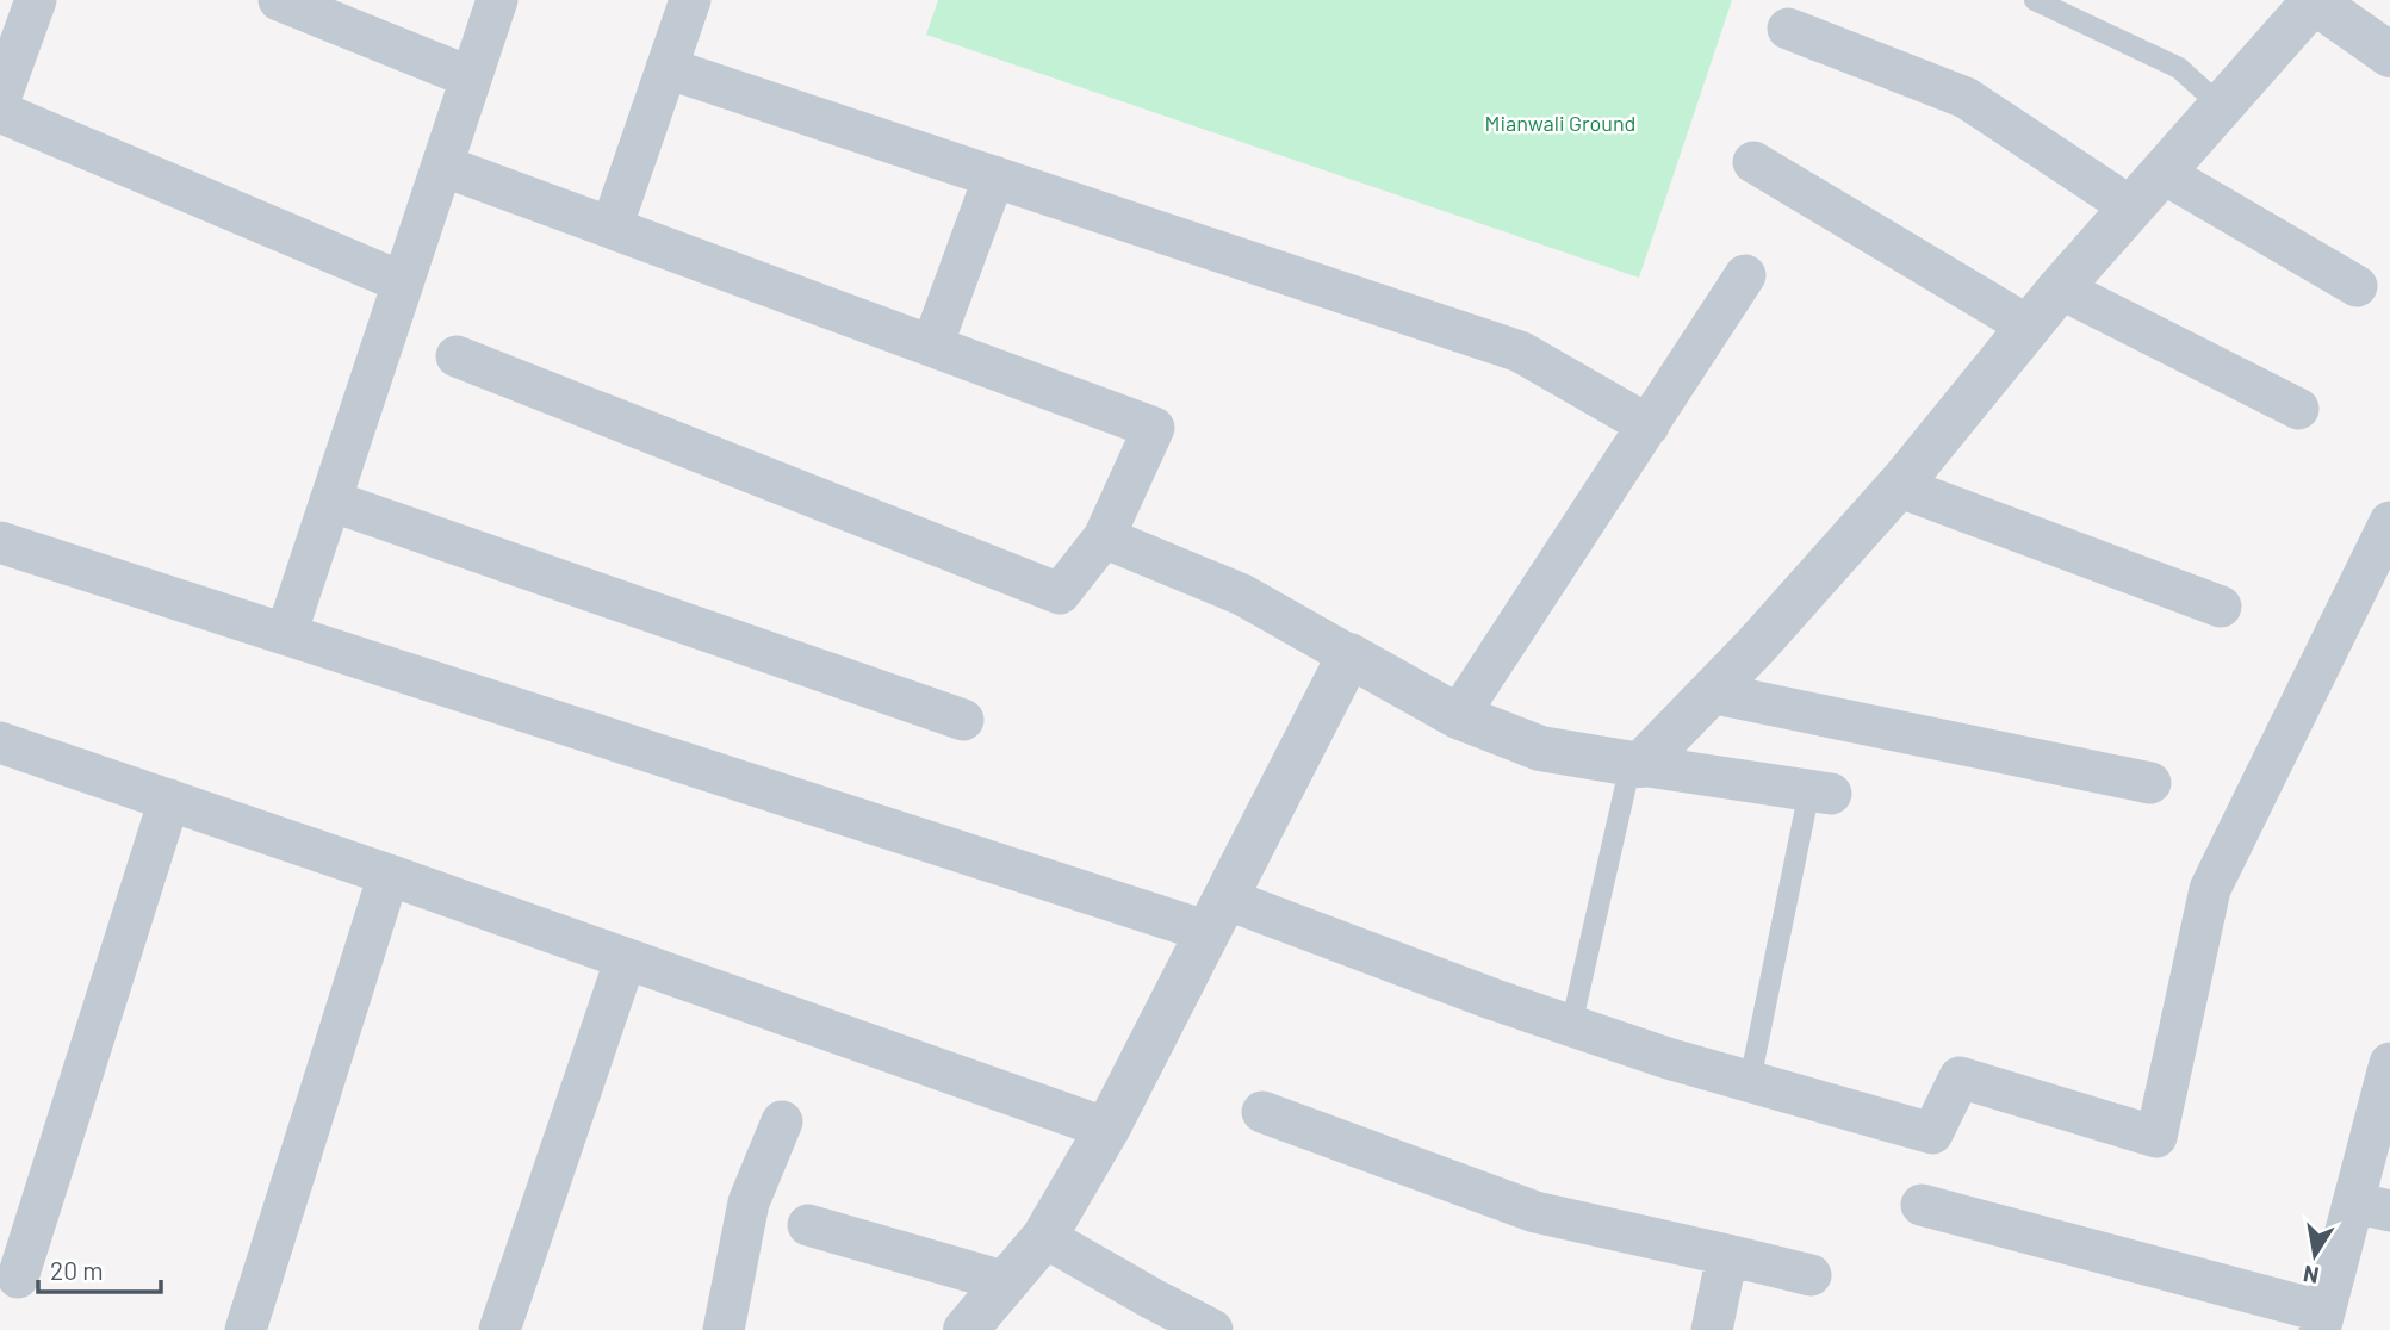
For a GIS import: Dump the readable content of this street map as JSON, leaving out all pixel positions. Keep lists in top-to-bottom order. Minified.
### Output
{"parks":["Mianwali Ground"],"scale_bar":"20 m","north":"bottom"}
